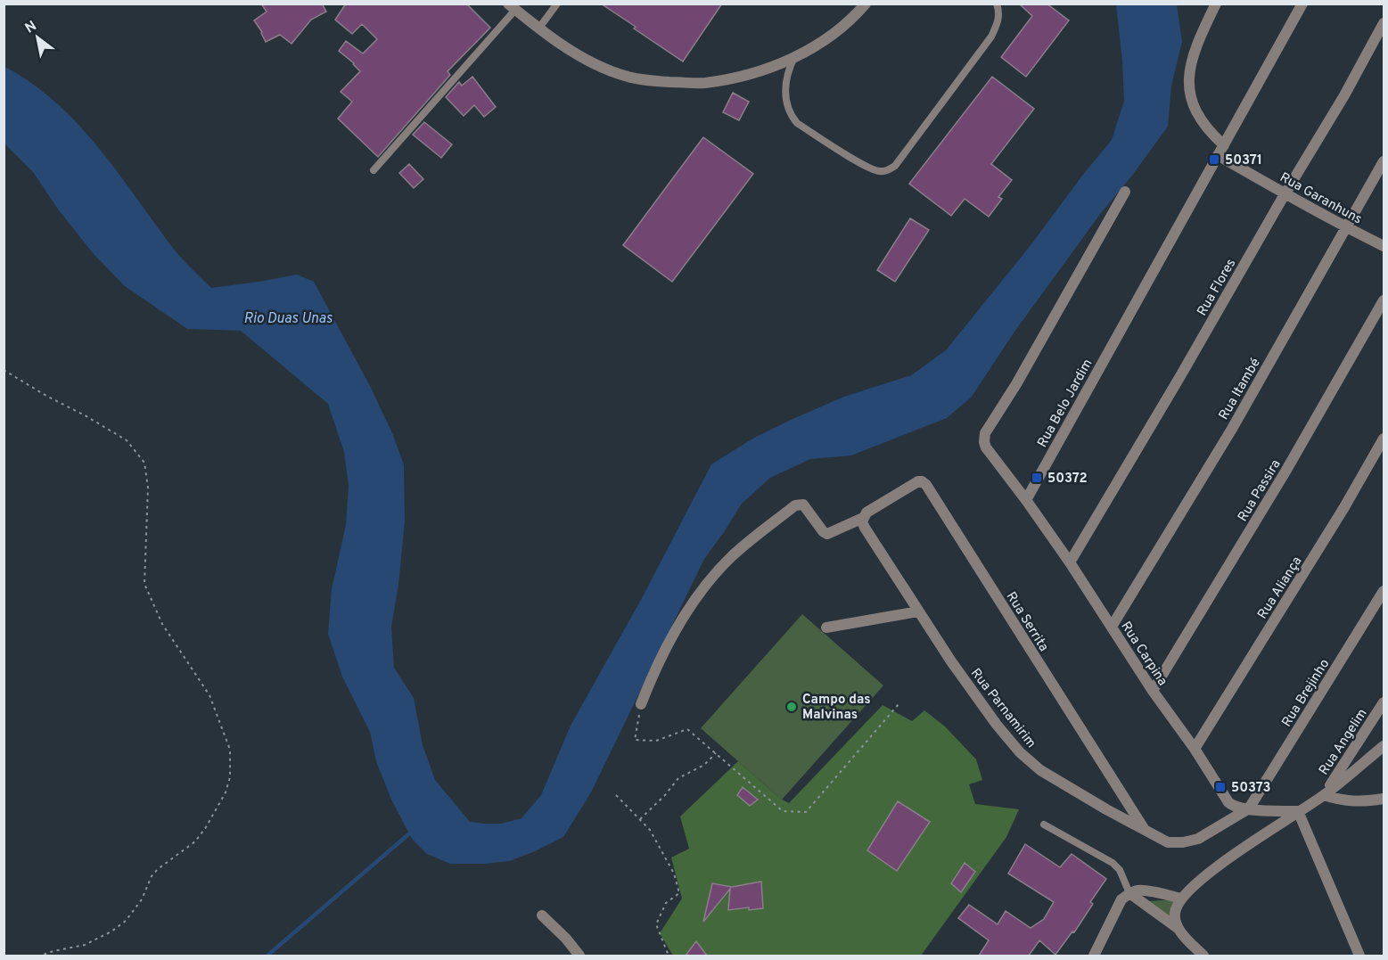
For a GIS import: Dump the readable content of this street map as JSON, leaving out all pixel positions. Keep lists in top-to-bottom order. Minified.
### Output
{"streets":{"street":["Rua Garanhuns","Rua Flores","Rua Itambé","Rua Belo Jardim","Rua Passira","Rua Aliança","Rua Serrita","Rua Carpina","Rua Brejinho","Rua Parnamirim","Rua Angelim"]},"crossings":[["Rua Garanhuns","Rua Flores"],["Rua Garanhuns","Rua Itambé"],["Rua Garanhuns","Rua Belo Jardim"],["Rua Flores","Rua Carpina"],["Rua Itambé","Rua Carpina"],["Rua Belo Jardim","Rua Carpina"],["Rua Passira","Rua Carpina"],["Rua Aliança","Rua Carpina"],["Rua Serrita","Rua Parnamirim"],["Rua Carpina","Rua Brejinho"],["Rua Carpina","Rua Parnamirim"],["Rua Brejinho","Rua Parnamirim"]],"water":["Rio Duas Unas"],"places":{"transit":["50371","50372","50373"],"other":["Campo das Malvinas"]},"north":"top left"}
